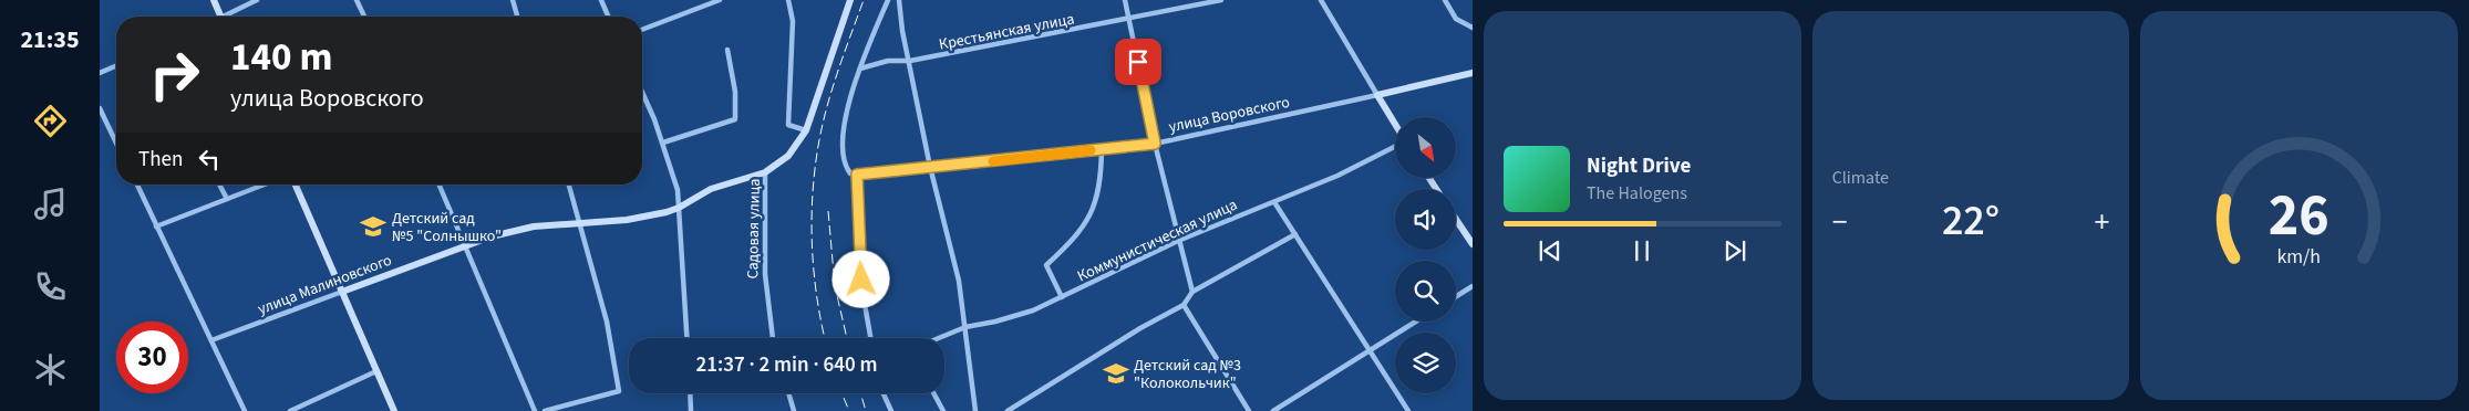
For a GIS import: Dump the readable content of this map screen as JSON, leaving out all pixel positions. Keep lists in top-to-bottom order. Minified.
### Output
{"streets":{"street":["Крестьянская улица","улица Воровского","Садовая улица","Коммунистическая улица","улица Малиновского"]},"crossings":[["Садовая улица","улица Малиновского"]],"places":{"school or university":["Детский сад №5 \"Солнышко\"","Детский сад №3 \"Колокольчик\""]},"north":"bottom right","page":{"tabs":"21:35","tile":"Climate","turn":["140 m","улица Воровского"],"then":"Then","song":["Night Drive","The Halogens"],"heat":["−","22°","+"],"limit":"30","trip":"21:37 · 2 min · 640 m","gauge":["26","km/h"]}}
